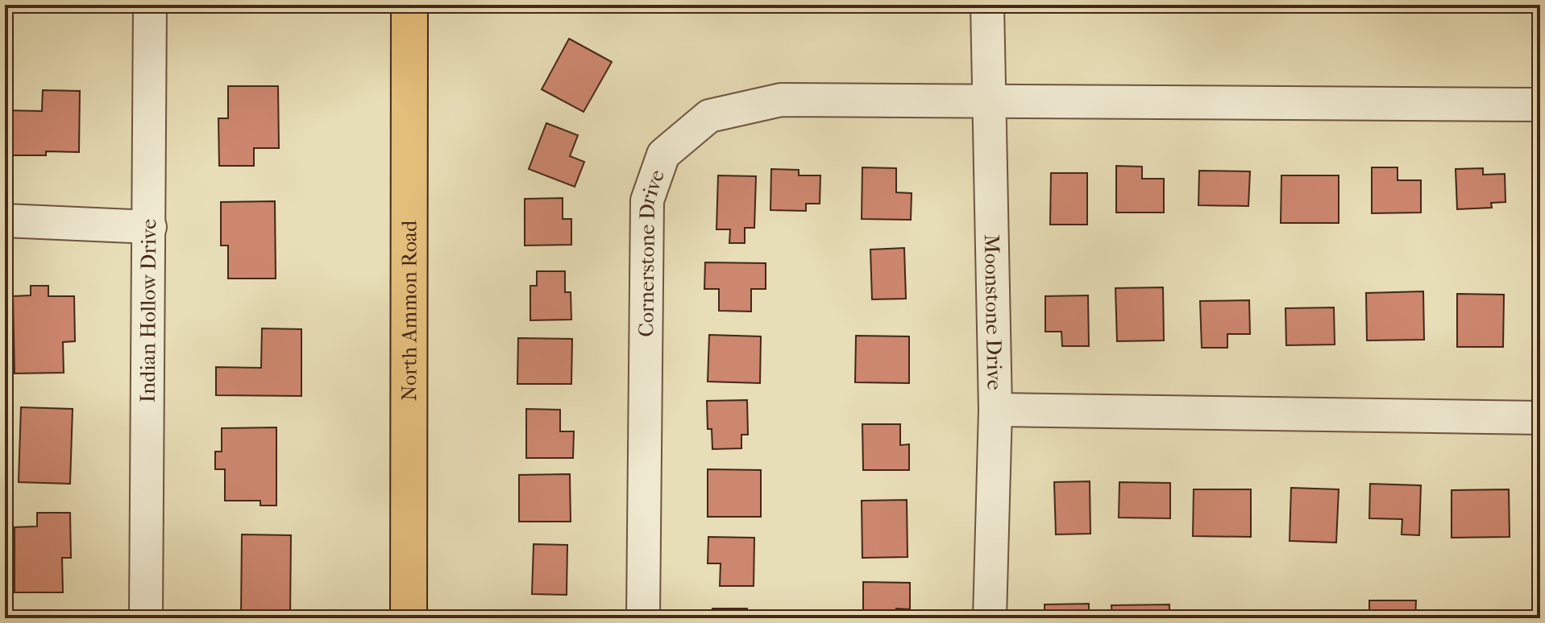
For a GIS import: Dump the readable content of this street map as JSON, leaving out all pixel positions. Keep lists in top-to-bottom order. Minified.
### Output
{"streets":{"main road":["North Ammon Road"],"street":["Cornerstone Drive","Indian Hollow Drive","Moonstone Drive"]},"crossings":[["Cornerstone Drive","Moonstone Drive"]]}
